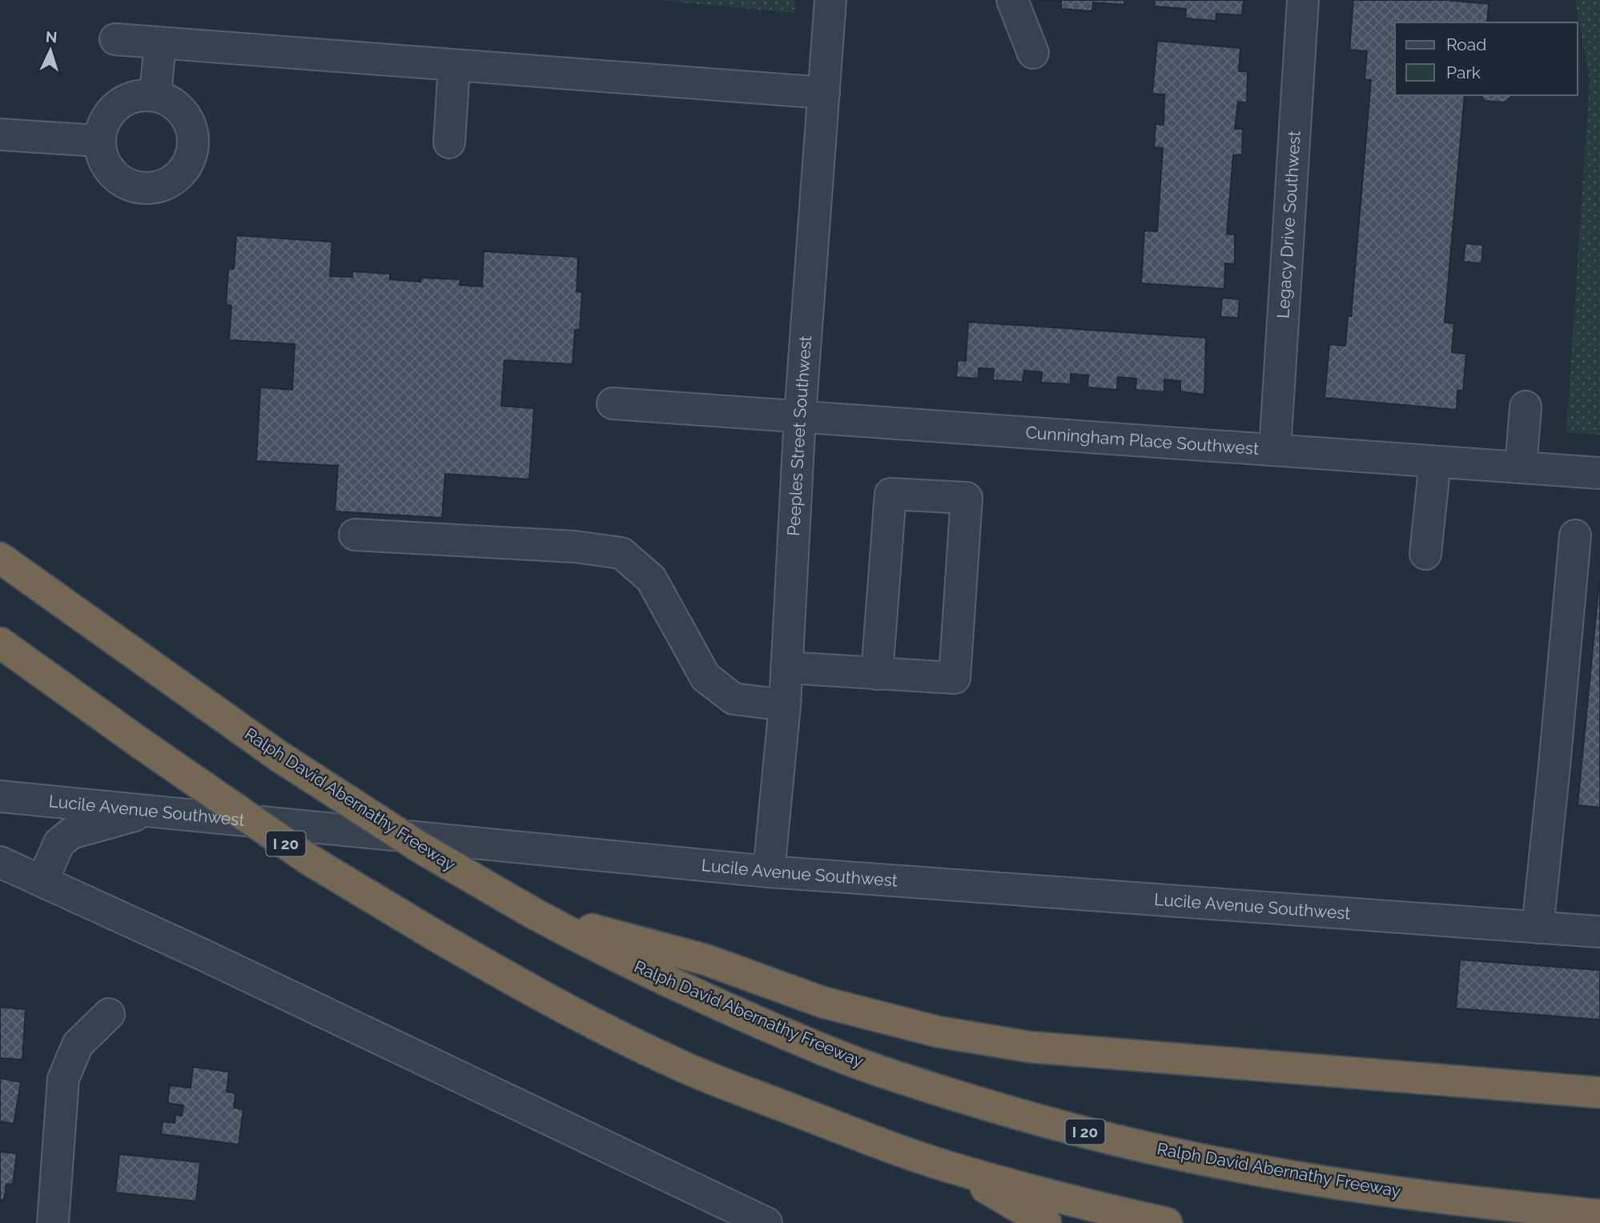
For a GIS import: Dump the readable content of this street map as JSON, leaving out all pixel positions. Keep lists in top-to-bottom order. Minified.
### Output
{"streets":{"highway":["Ralph David Abernathy Freeway","I 20"],"street":["Legacy Drive Southwest","Peeples Street Southwest","Cunningham Place Southwest","Lucile Avenue Southwest"]},"crossings":[["Legacy Drive Southwest","Cunningham Place Southwest"],["Peeples Street Southwest","Cunningham Place Southwest"],["Peeples Street Southwest","Lucile Avenue Southwest"]],"legend":["Road","Park"],"north":"top"}
